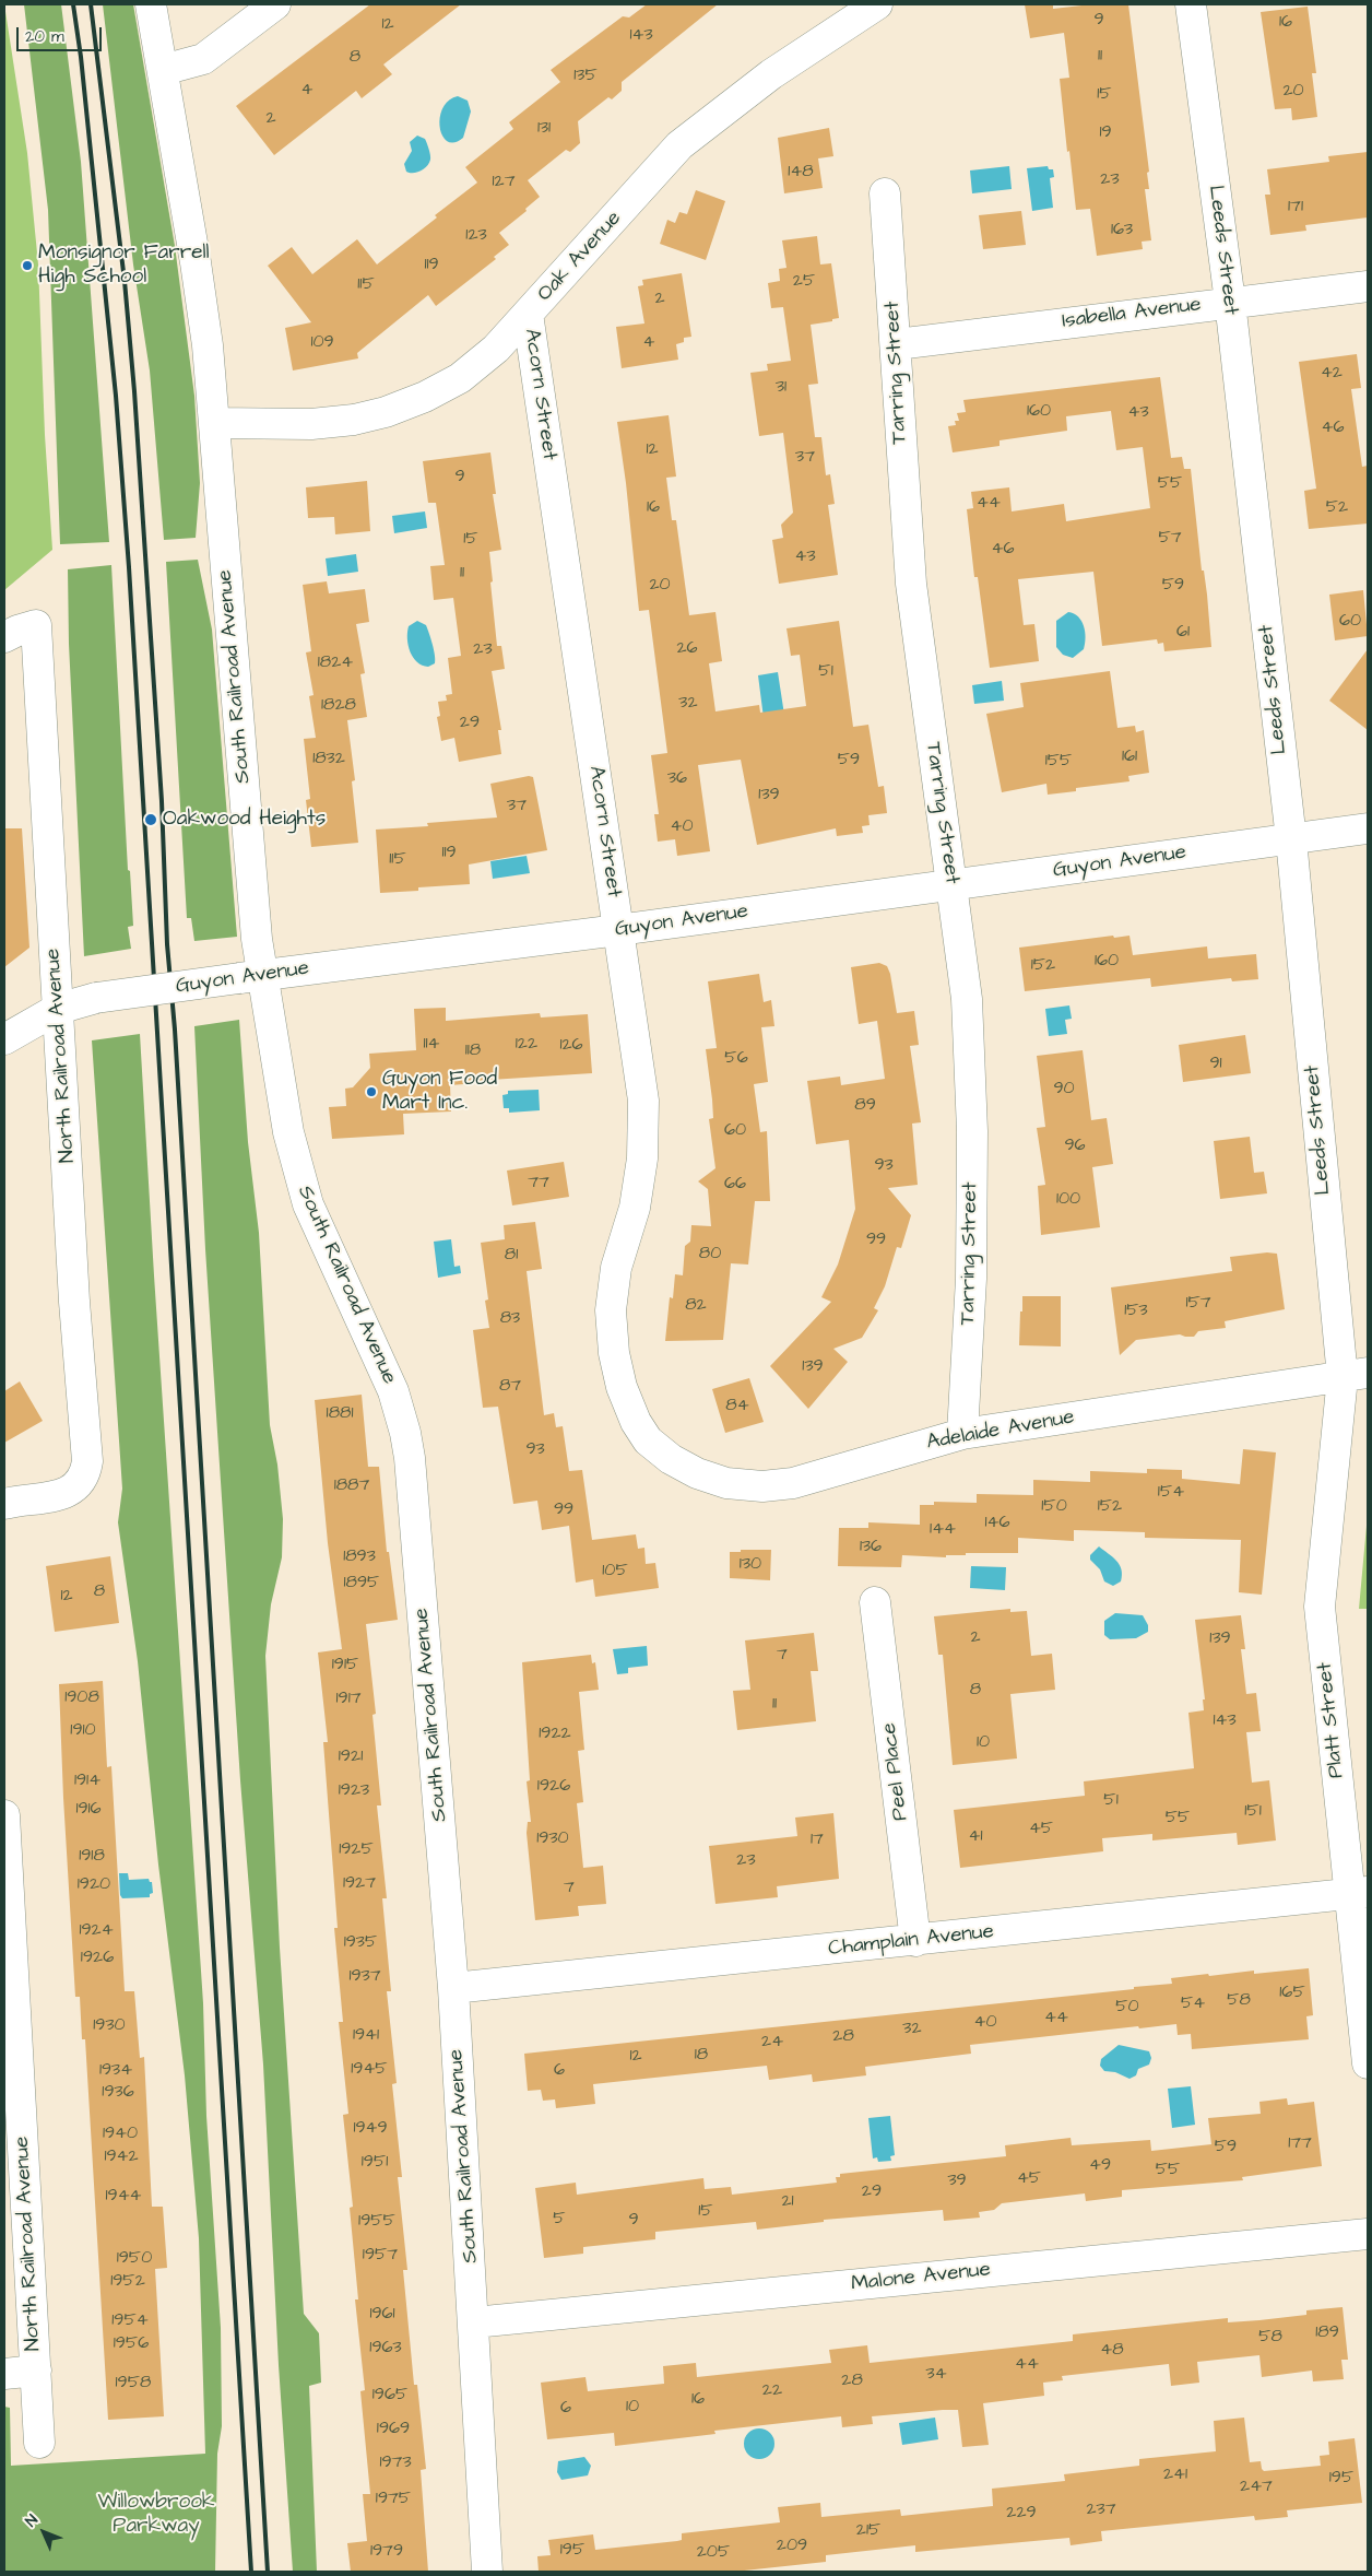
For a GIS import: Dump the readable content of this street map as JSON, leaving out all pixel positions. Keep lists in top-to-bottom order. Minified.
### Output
{"streets":{"street":["Leeds Street","Oak Avenue","Isabella Avenue","Tarring Street","Acorn Street","South Railroad Avenue","Guyon Avenue","North Railroad Avenue","Adelaide Avenue","Platt Street","Peel Place","Champlain Avenue","Malone Avenue"]},"crossings":[["Leeds Street","Isabella Avenue"],["Leeds Street","Guyon Avenue"],["Leeds Street","Adelaide Avenue"],["Leeds Street","Platt Street"],["Oak Avenue","Acorn Street"],["Oak Avenue","South Railroad Avenue"],["Isabella Avenue","Tarring Street"],["Tarring Street","Guyon Avenue"],["Tarring Street","Adelaide Avenue"],["Acorn Street","Guyon Avenue"],["Acorn Street","Adelaide Avenue"],["South Railroad Avenue","Guyon Avenue"],["South Railroad Avenue","Champlain Avenue"],["South Railroad Avenue","Malone Avenue"],["Guyon Avenue","North Railroad Avenue"],["Adelaide Avenue","Platt Street"],["Platt Street","Champlain Avenue"],["Peel Place","Champlain Avenue"]],"parks":["Willowbrook Parkway"],"places":["Monsignor Farrell High School","Oakwood Heights","Guyon Food Mart Inc."],"house_numbers":["9","16","12","143","11","8","135","4","20","15","2","131","19","148","23","127","171","163","123","119","25","115","2","109","4","42","31","160","43","46","12","37","9","55","44","16","52","57","15","46","43","11","20","59","60","61","26","23","1824","51","32","1828","29","161","1832","59","155","36","139","37","40","119","115","160","152","114","122","126","118","56","91","90","89","60","96","93","77","66","100","99","80","81","157","82","153","83","139","87","84","1881","93","1887","154","150","152","99","146","144","136","1893","130","105","1895","8","12","2","139","7","1915","8","1908","1917","11","143","1910","1922","10","1921","1914","1926","1923","51","1916","151","55","45","41","1930","17","1925","1918","23","1927","1920","7","1924","1935","1926","1937","165","58","54","50","44","40","1930","32","1941","28","24","18","12","1945","1934","6","1936","1949","1940","177","59","1942","1951","49","55","45","39","29","1944","21","15","5","9","1955","1957","1950","1952","1961","1954","189","58","1956","1963","48","44","34","28","1958","22","1965","16","10","6","1969","1973","241","195","247","1975","237","229","215","209","195","1979","205"],"scale_bar":"20 m","north":"top left"}
